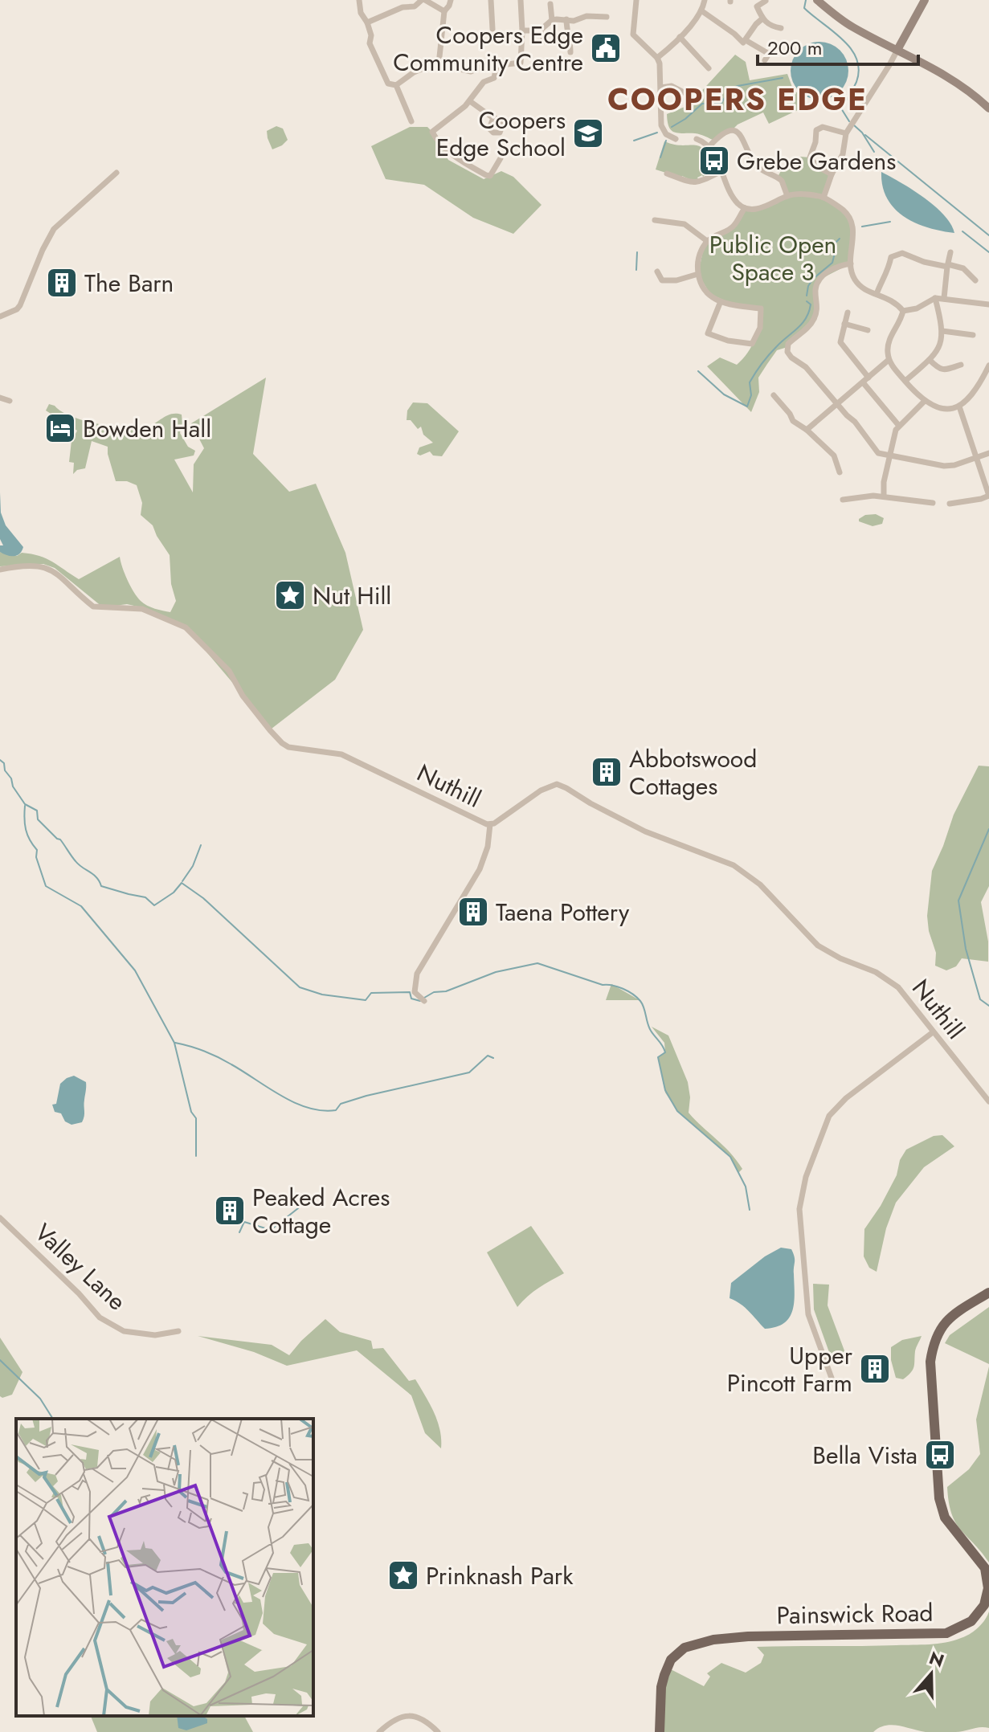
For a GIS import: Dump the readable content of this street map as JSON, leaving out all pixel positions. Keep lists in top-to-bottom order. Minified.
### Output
{"streets":{"main road":["Painswick Road"],"street":["Nuthill","Valley Lane"]},"districts":["COOPERS EDGE"],"parks":["Public Open Space 3"],"places":{"public building":["Coopers Edge Community Centre"],"school or university":["Coopers Edge School"],"bus stop":["Grebe Gardens","Bella Vista"],"building":["The Barn","Abbotswood Cottages","Taena Pottery","Peaked Acres Cottage","Upper Pincott Farm"],"hotel":["Bowden Hall"],"place":["Nut Hill","Prinknash Park"]},"scale_bar":"200 m","north":"top"}
